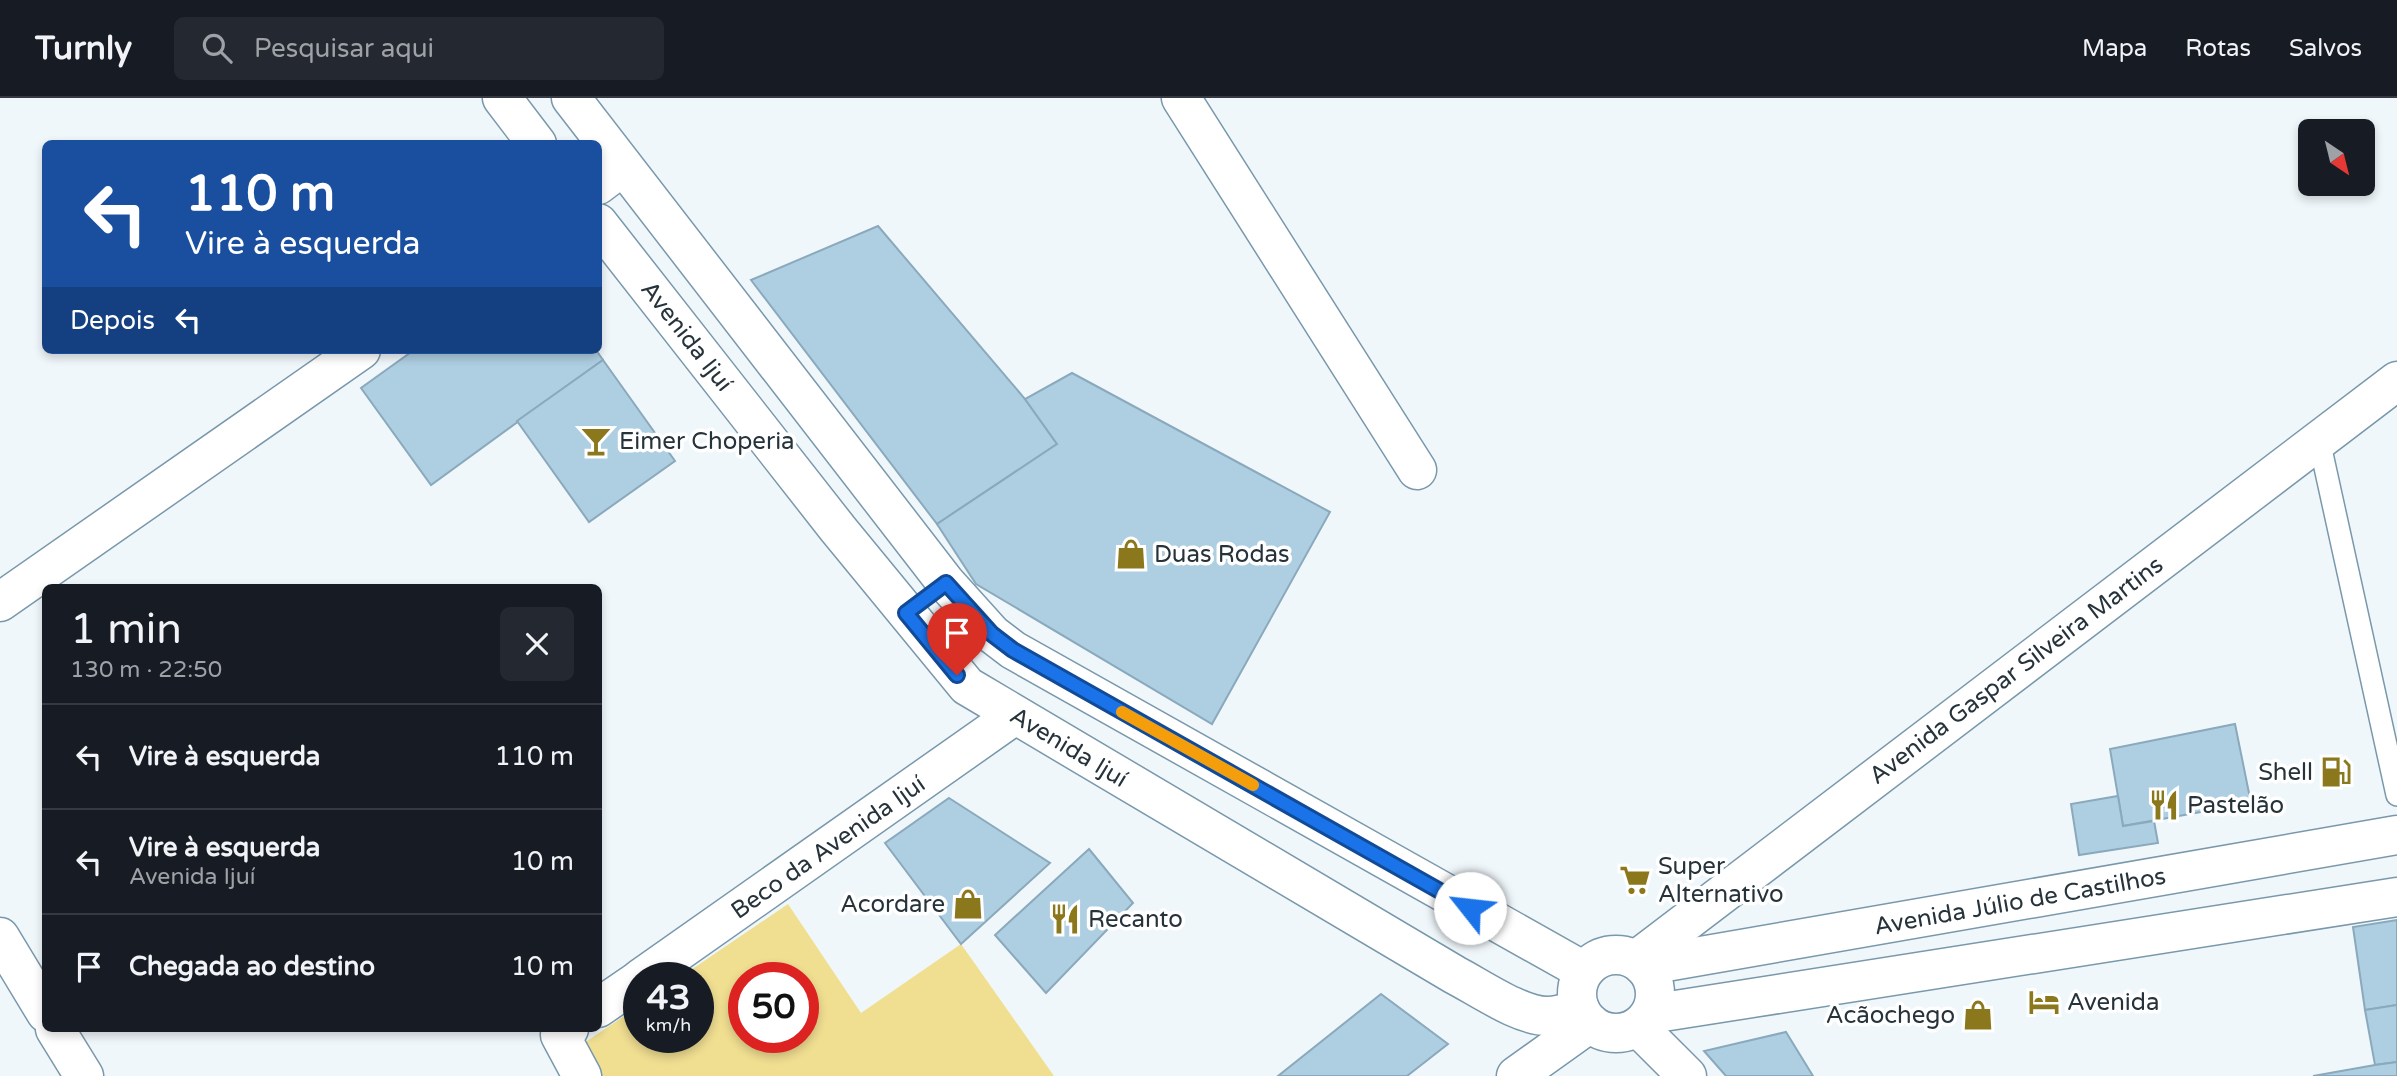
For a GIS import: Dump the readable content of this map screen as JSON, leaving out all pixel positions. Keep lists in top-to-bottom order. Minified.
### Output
{"streets":{"main road":["Avenida Ijuí","Avenida Gaspar Silveira Martins","Beco da Avenida Ijuí","Avenida Júlio de Castilhos"]},"crossings":[["Avenida Ijuí","Avenida Gaspar Silveira Martins"],["Avenida Ijuí","Beco da Avenida Ijuí"],["Avenida Ijuí","Avenida Júlio de Castilhos"],["Avenida Gaspar Silveira Martins","Avenida Júlio de Castilhos"]],"places":{"bar":["Eimer Choperia"],"shop":["Duas Rodas","Acordare","Acãochego"],"fuel station":["Shell"],"restaurant":["Pastelão","Recanto"],"supermarket":["Super Alternativo"],"hotel":["Avenida"]},"north":"bottom right","page":{"header":"Turnly","search":"Pesquisar aqui","nav":["Mapa","Rotas","Salvos"],"turn":["110 m","Vire à esquerda"],"then":"Depois","heading":["1 min","130 m · 22:50"],"list":[{"name":"Vire à esquerda","value":"110 m"},{"name":"Vire à esquerda","note":"Avenida Ijuí","value":"10 m"},{"name":"Chegada ao destino","value":"10 m"}],"speed":"43 km/h","limit":"50"}}
